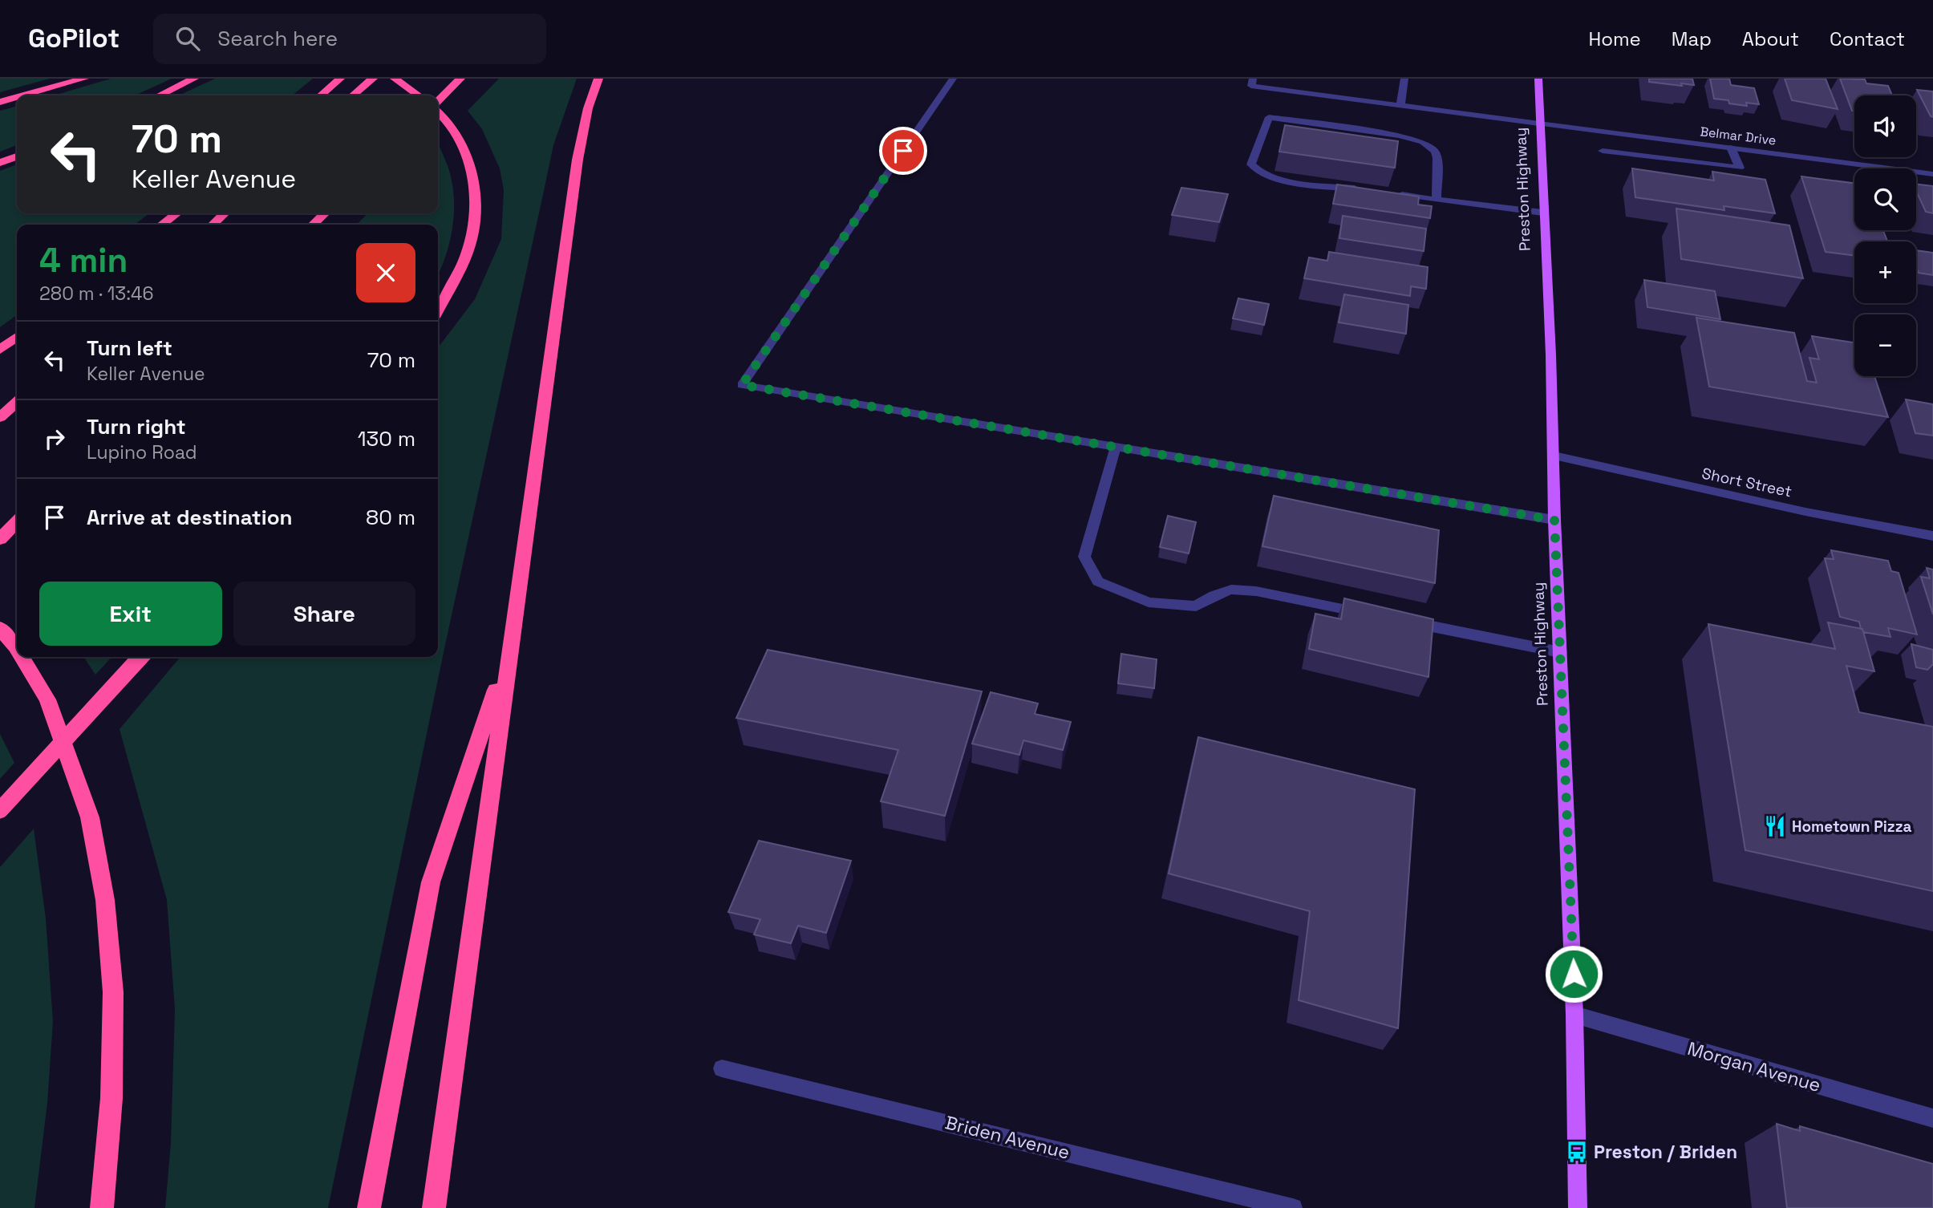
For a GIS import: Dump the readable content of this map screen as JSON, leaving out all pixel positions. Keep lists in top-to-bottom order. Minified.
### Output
{"streets":{"main road":["Preston Highway"],"street":["Belmar Drive","Short Street","Morgan Avenue","Briden Avenue"]},"crossings":[["Belmar Drive","Preston Highway"],["Preston Highway","Short Street"],["Preston Highway","Morgan Avenue"]],"places":{"restaurant":["Hometown Pizza"],"bus stop":["Preston / Briden"]},"page":{"header":"GoPilot","search":"Search here","nav":["Home","Map","About","Contact"],"map_buttons":["+","−"],"turn":["70 m","Keller Avenue"],"heading":["4 min","280 m · 13:46"],"list":[{"name":"Turn left","note":"Keller Avenue","value":"70 m"},{"name":"Turn right","note":"Lupino Road","value":"130 m"},{"name":"Arrive at destination","value":"80 m"}],"buttons":["Exit","Share"]}}
